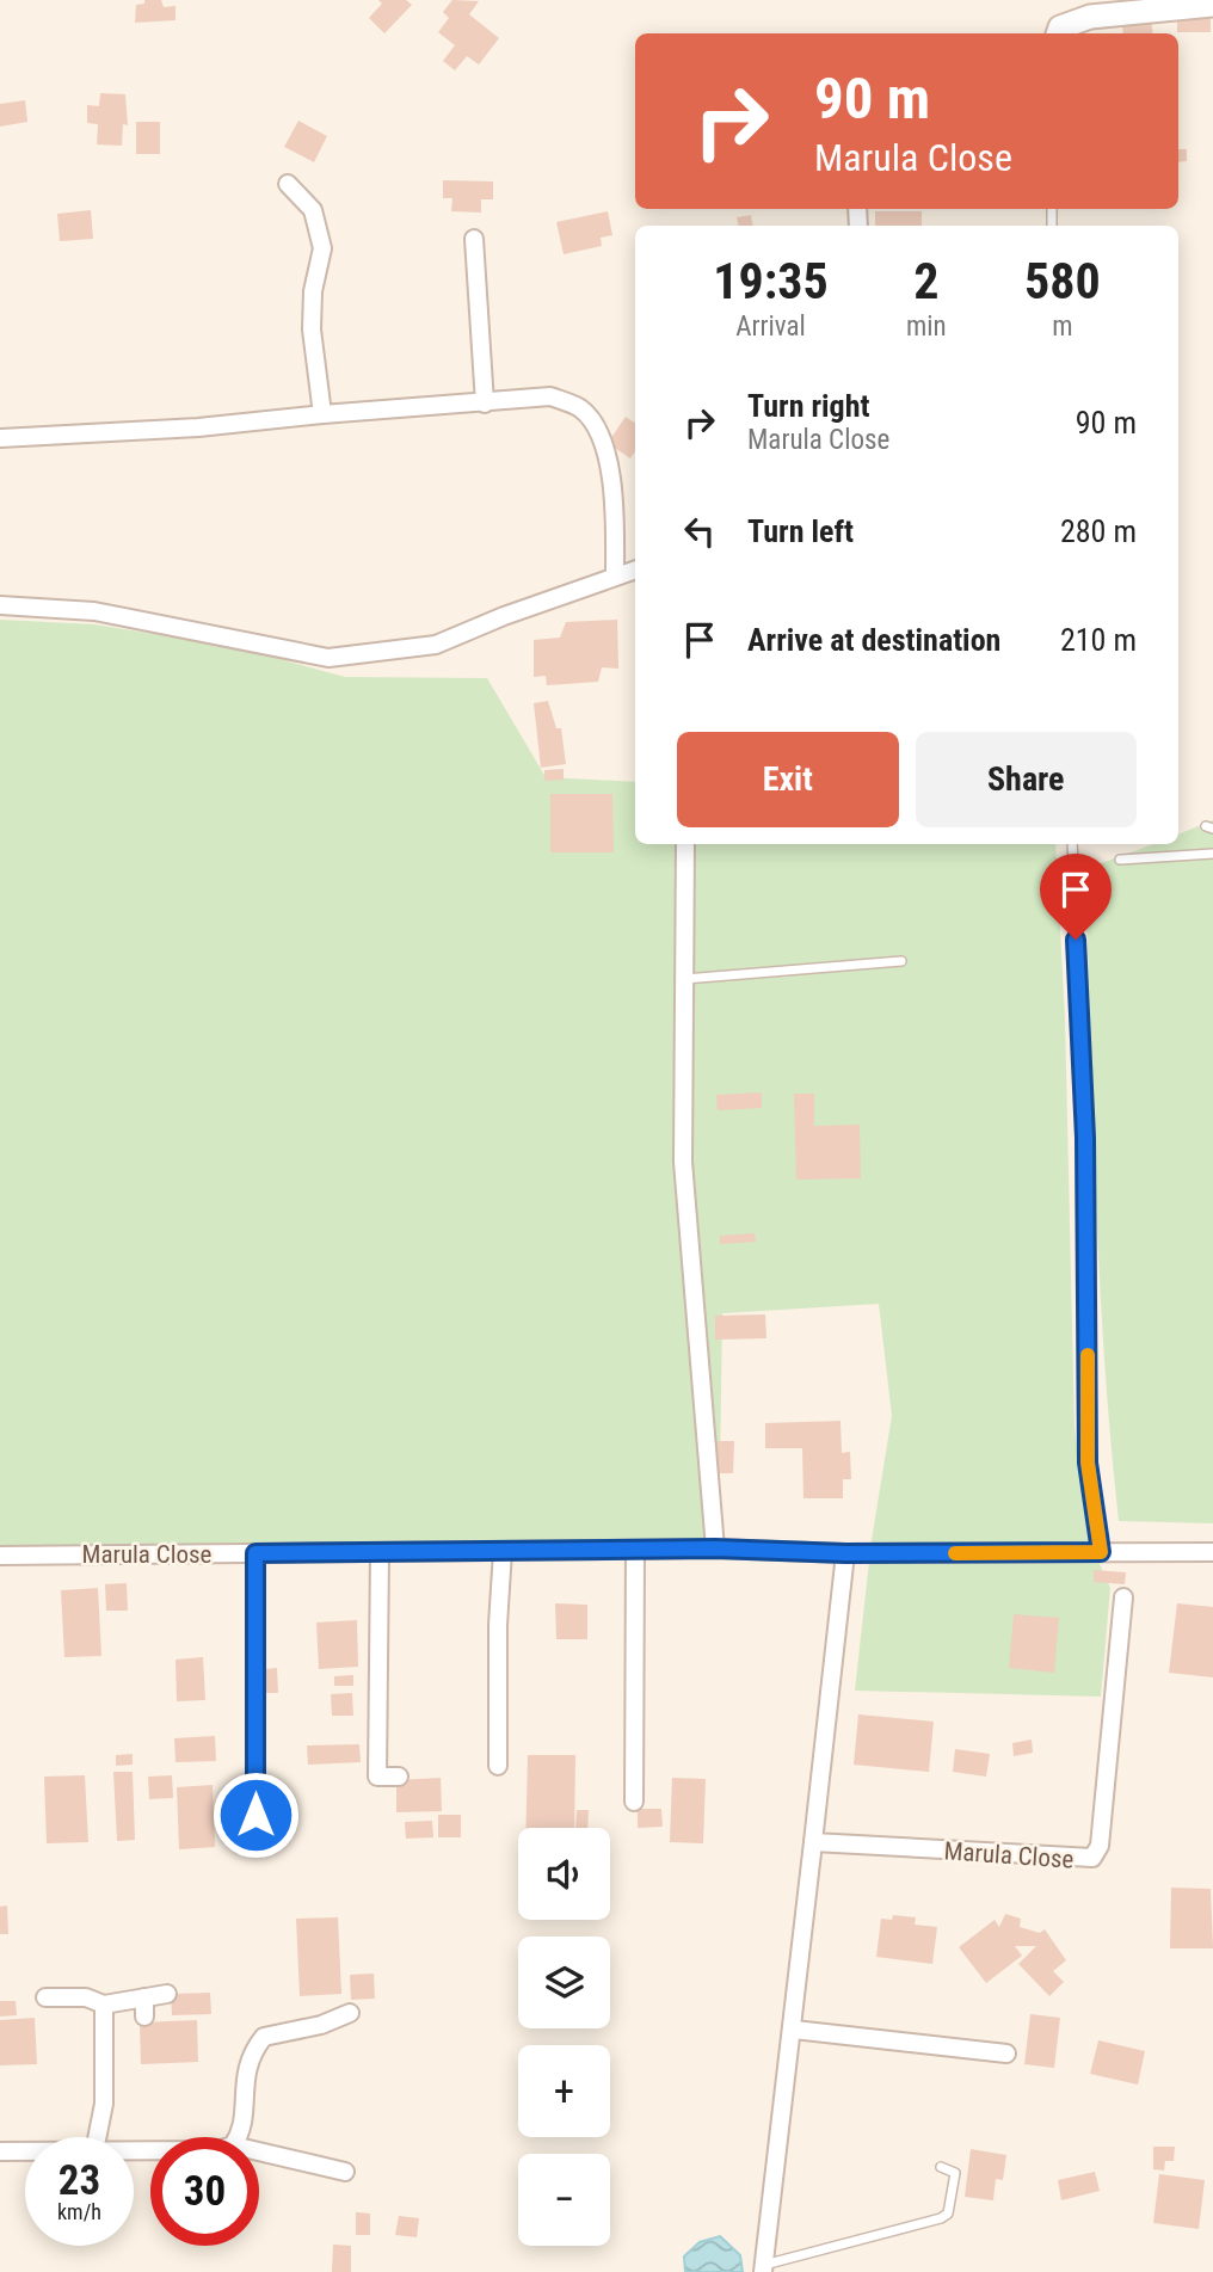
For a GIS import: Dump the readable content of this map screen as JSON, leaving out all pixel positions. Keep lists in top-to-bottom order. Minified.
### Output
{"streets":{"street":["Marula Close"]},"page":{"turn":["90 m","Marula Close"],"eta":["19:35","Arrival","2","min","580","m"],"list":[{"name":"Turn right","note":"Marula Close","value":"90 m"},{"name":"Turn left","value":"280 m"},{"name":"Arrive at destination","value":"210 m"}],"buttons":["Exit","Share"],"map_buttons":["+","−"],"speed":"23 km/h","limit":"30"}}
